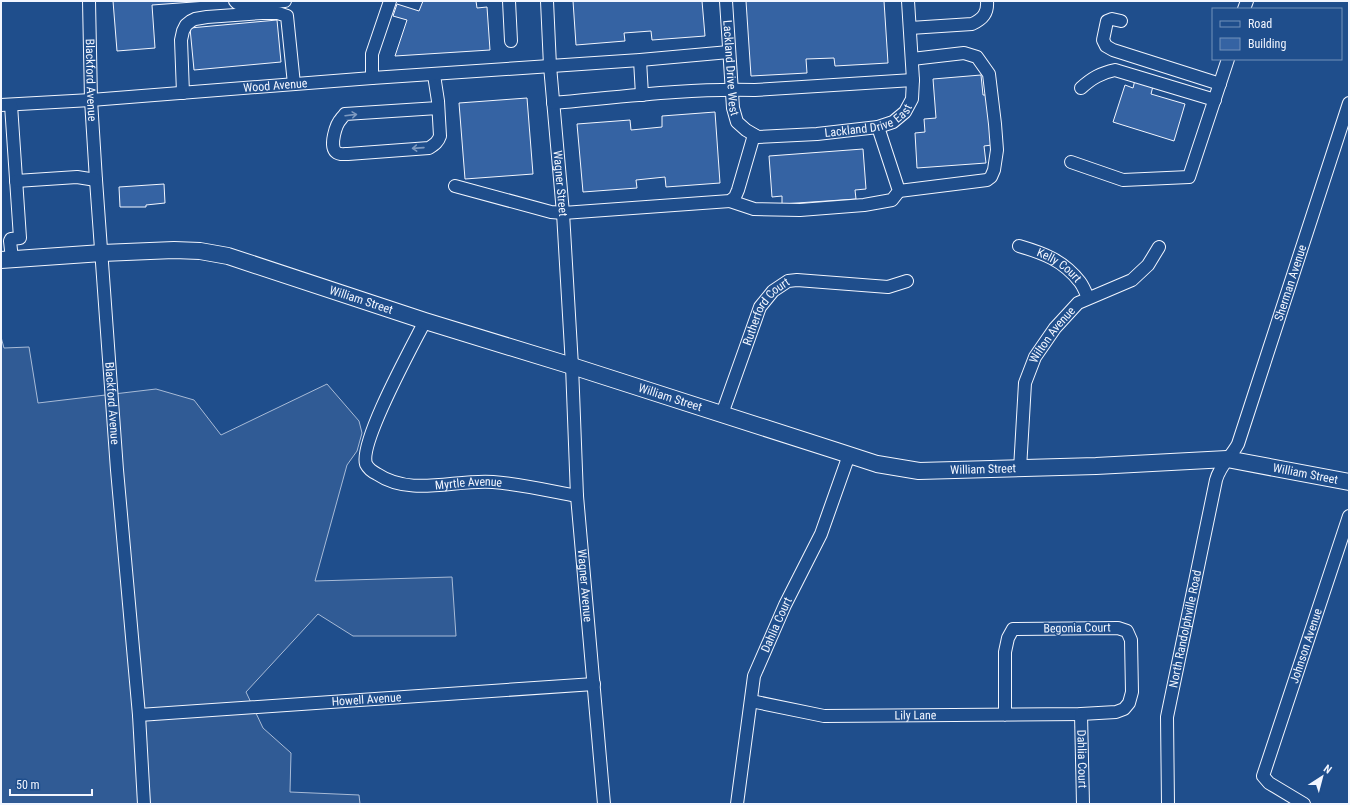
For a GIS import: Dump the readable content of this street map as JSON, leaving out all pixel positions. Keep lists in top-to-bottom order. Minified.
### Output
{"streets":{"main road":["William Street"],"street":["Lackland Drive West","Blackford Avenue","Wood Avenue","Lackland Drive East","Wagner Street","Kelly Court","Sherman Avenue","Rutherford Court","Wilton Avenue","Myrtle Avenue","Wagner Avenue","Dahlia Court","Begonia Court","North Randolphville Road","Johnson Avenue","Howell Avenue","Lily Lane"]},"crossings":[["Lackland Drive West","Wood Avenue"],["Lackland Drive West","Lackland Drive East"],["Blackford Avenue","Wood Avenue"],["Blackford Avenue","William Street"],["Blackford Avenue","Howell Avenue"],["Wood Avenue","Wagner Street"],["Wagner Street","William Street"],["Wagner Street","Wagner Avenue"],["Kelly Court","Wilton Avenue"],["Sherman Avenue","William Street"],["Sherman Avenue","North Randolphville Road"],["William Street","Rutherford Court"],["William Street","Wilton Avenue"],["William Street","Myrtle Avenue"],["William Street","Wagner Avenue"],["William Street","Dahlia Court"],["William Street","North Randolphville Road"],["Myrtle Avenue","Wagner Avenue"],["Wagner Avenue","Howell Avenue"],["Dahlia Court","Begonia Court"],["Dahlia Court","Lily Lane"],["Begonia Court","Lily Lane"]],"legend":["Road","Building"],"scale_bar":"50 m","north":"top right"}
